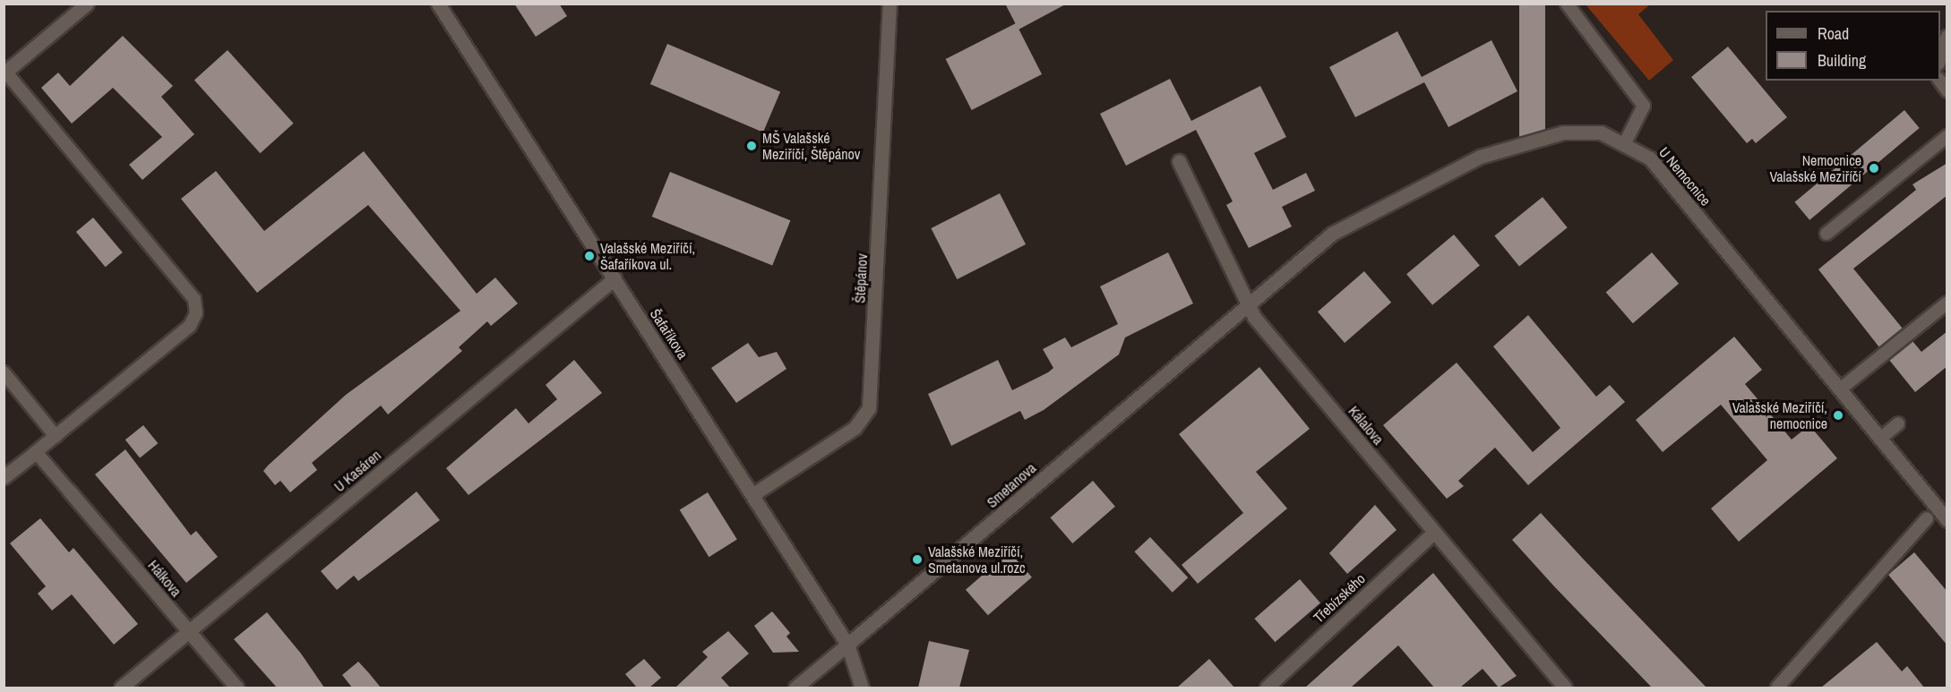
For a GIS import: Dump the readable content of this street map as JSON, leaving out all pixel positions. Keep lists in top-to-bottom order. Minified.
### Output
{"streets":{"street":["U Nemocnice","Štěpánov","Šafaříkova","Kálalova","U Kasáren","Smetanova","Hálkova","Třebízského"]},"crossings":[["U Nemocnice","Kálalova"],["U Nemocnice","Smetanova"],["Štěpánov","Šafaříkova"],["Šafaříkova","U Kasáren"],["Šafaříkova","Smetanova"],["Kálalova","Smetanova"],["Kálalova","Třebízského"],["U Kasáren","Hálkova"]],"places":["MŠ Valašské Meziříčí, Štěpánov","Nemocnice Valašské Meziříčí","Valašské Meziříčí, Šafaříkova ul.","Valašské Meziříčí, nemocnice","Valašské Meziříčí, Smetanova ul.rozc"],"legend":["Road","Building"]}
